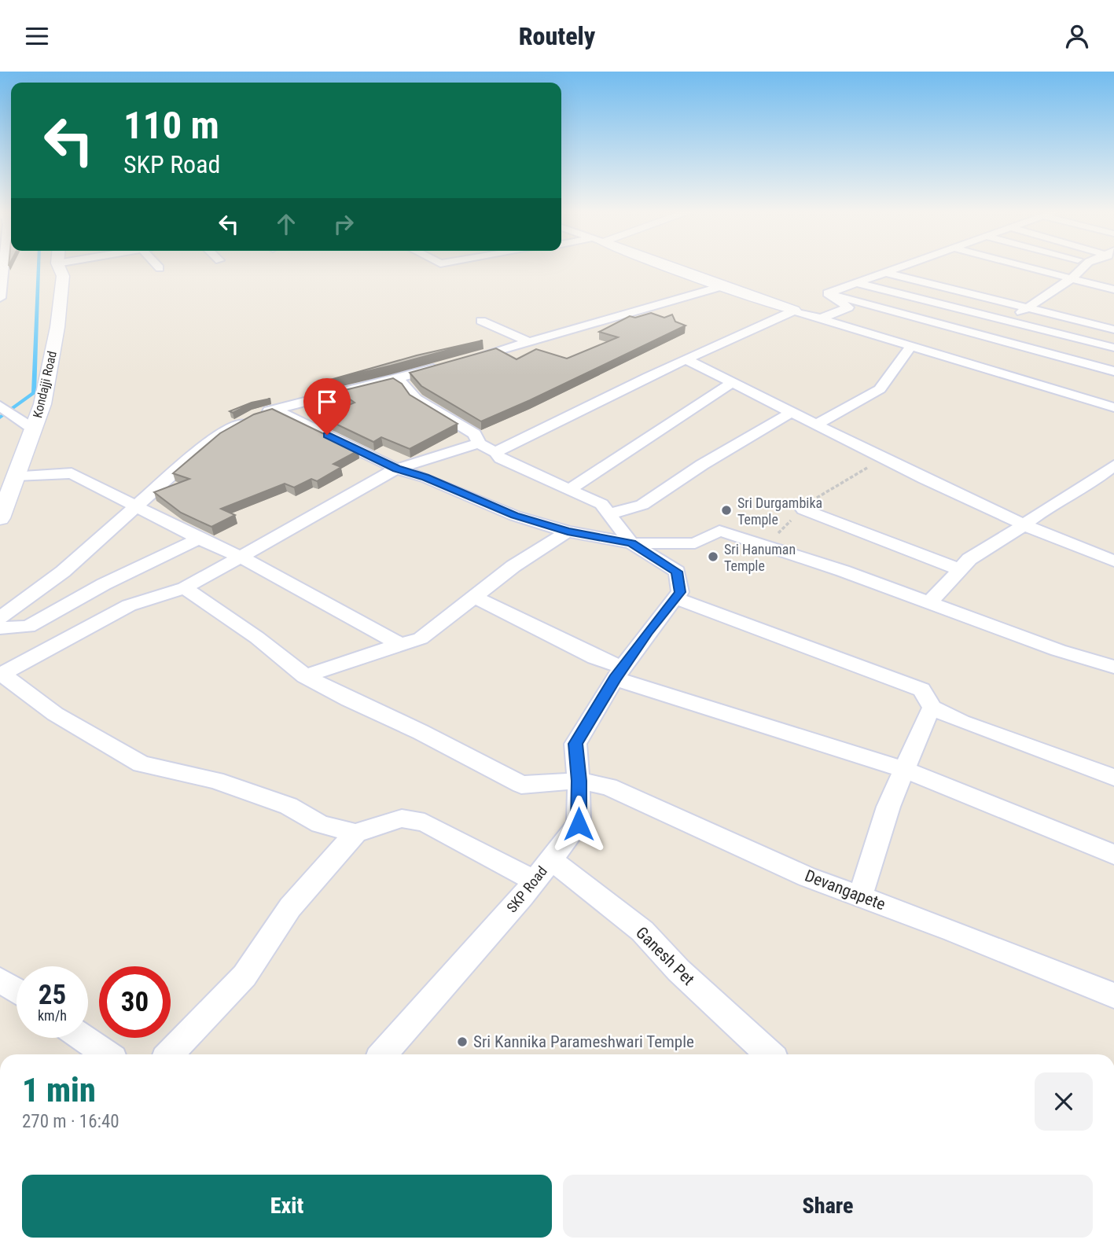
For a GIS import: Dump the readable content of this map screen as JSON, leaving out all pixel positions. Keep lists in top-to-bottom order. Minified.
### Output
{"streets":{"street":["Kondajji Road","SKP Road","Devangapete","Ganesh Pet"]},"crossings":[["SKP Road","Devangapete"],["SKP Road","Ganesh Pet"]],"places":["Sri Durgambika Temple","Sri Hanuman Temple","Sri Kannika Parameshwari Temple"],"page":{"header":"Routely","turn":["110 m","SKP Road"],"speed":"25 km/h","limit":"30","heading":["1 min","270 m · 16:40"],"buttons":["Exit","Share"]}}
